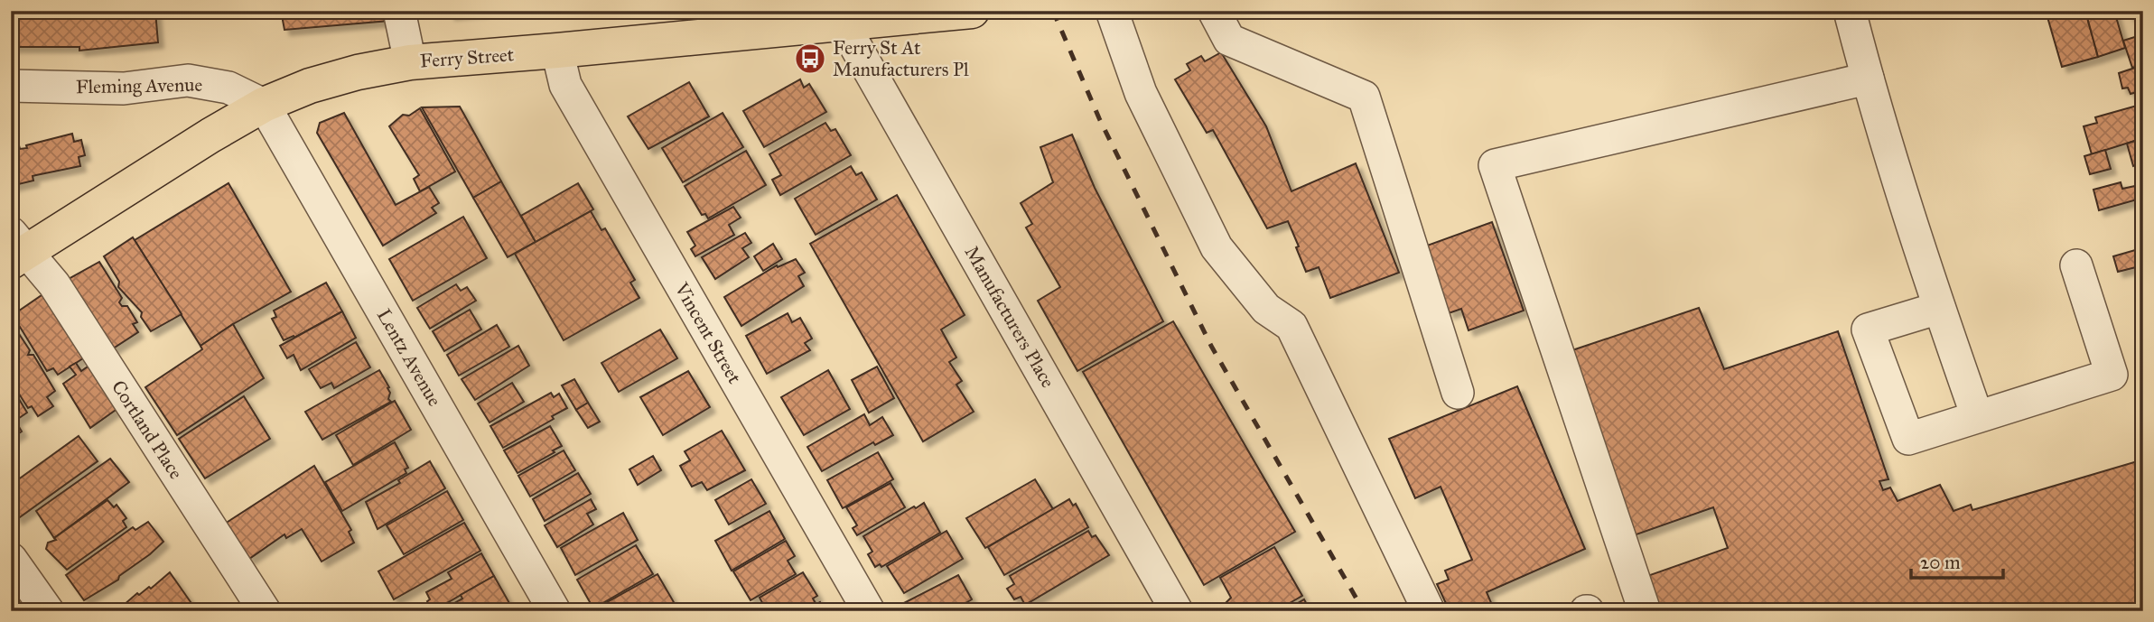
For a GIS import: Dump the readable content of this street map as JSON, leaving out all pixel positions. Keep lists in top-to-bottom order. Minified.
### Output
{"streets":{"main road":["Ferry Street"],"street":["Fleming Avenue","Manufacturers Place","Vincent Street","Lentz Avenue","Cortland Place"]},"crossings":[["Ferry Street","Fleming Avenue"],["Ferry Street","Manufacturers Place"],["Ferry Street","Vincent Street"],["Ferry Street","Lentz Avenue"],["Ferry Street","Cortland Place"],["Fleming Avenue","Lentz Avenue"]],"places":{"bus stop":["Ferry St At Manufacturers Pl"]},"scale_bar":"20 m"}
